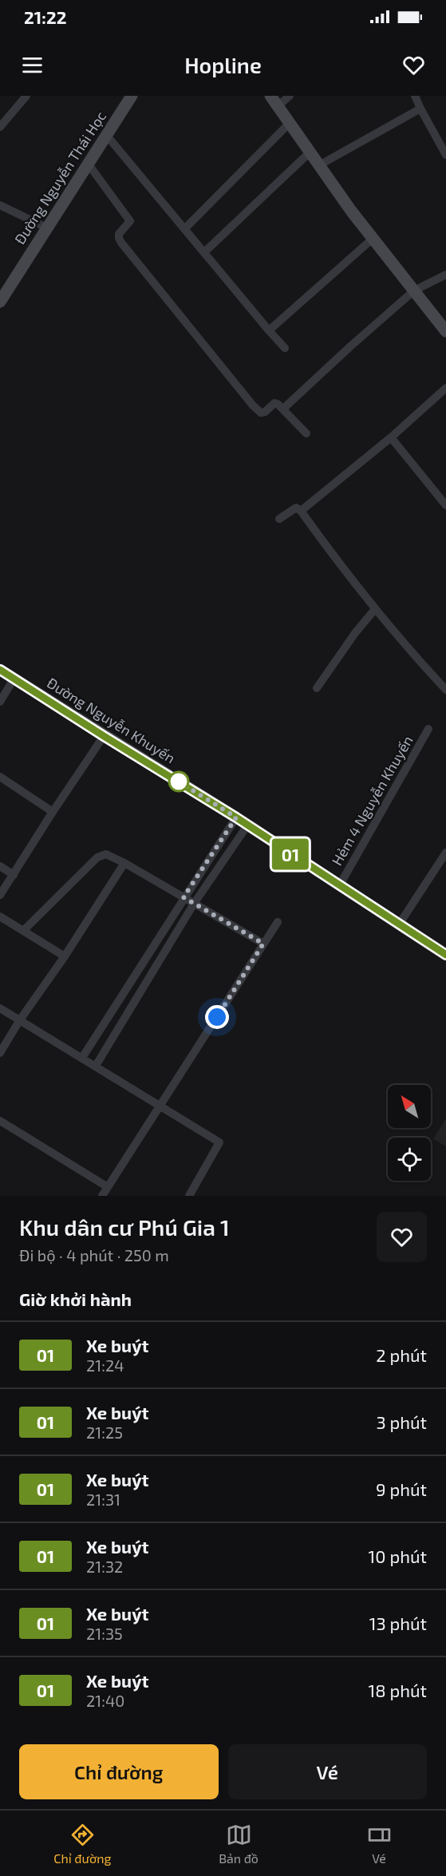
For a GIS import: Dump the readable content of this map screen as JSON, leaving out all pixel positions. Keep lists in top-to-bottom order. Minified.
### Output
{"streets":{"street":["Đường Nguyễn Thái Học","Đường Nguyễn Khuyến","Hẻm 4 Nguyễn Khuyến"]},"crossings":[["Đường Nguyễn Khuyến","Hẻm 4 Nguyễn Khuyến"]],"lines":["bus line 01"],"north":"top left","page":{"status":"21:22","header":"Hopline","on_map":"01","heading":[["Khu dân cư Phú Gia 1","Đi bộ · 4 phút · 250 m"],"Giờ khởi hành"],"list":[{"mark":"01","name":"Xe buýt","note":"21:24","value":"2 phút"},{"mark":"01","name":"Xe buýt","note":"21:25","value":"3 phút"},{"mark":"01","name":"Xe buýt","note":"21:31","value":"9 phút"},{"mark":"01","name":"Xe buýt","note":"21:32","value":"10 phút"},{"mark":"01","name":"Xe buýt","note":"21:35","value":"13 phút"},{"mark":"01","name":"Xe buýt","note":"21:40","value":"18 phút"}],"buttons":["Chỉ đường","Vé"],"tabs":["Chỉ đường","Bản đồ","Vé"]}}
